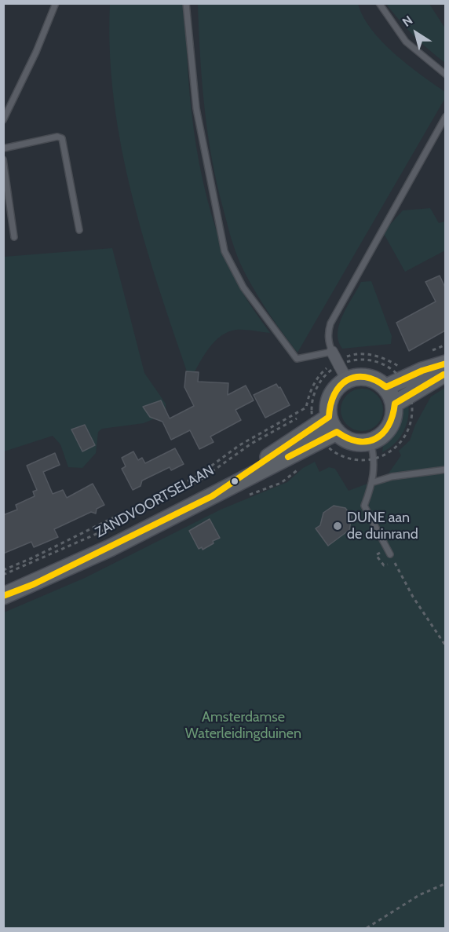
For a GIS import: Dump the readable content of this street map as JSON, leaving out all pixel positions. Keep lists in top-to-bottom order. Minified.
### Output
{"streets":{"main road":["ZANDVOORTSELAAN"]},"parks":["Amsterdamse Waterleidingduinen"],"places":["DUNE aan de duinrand"],"north":"top left"}
